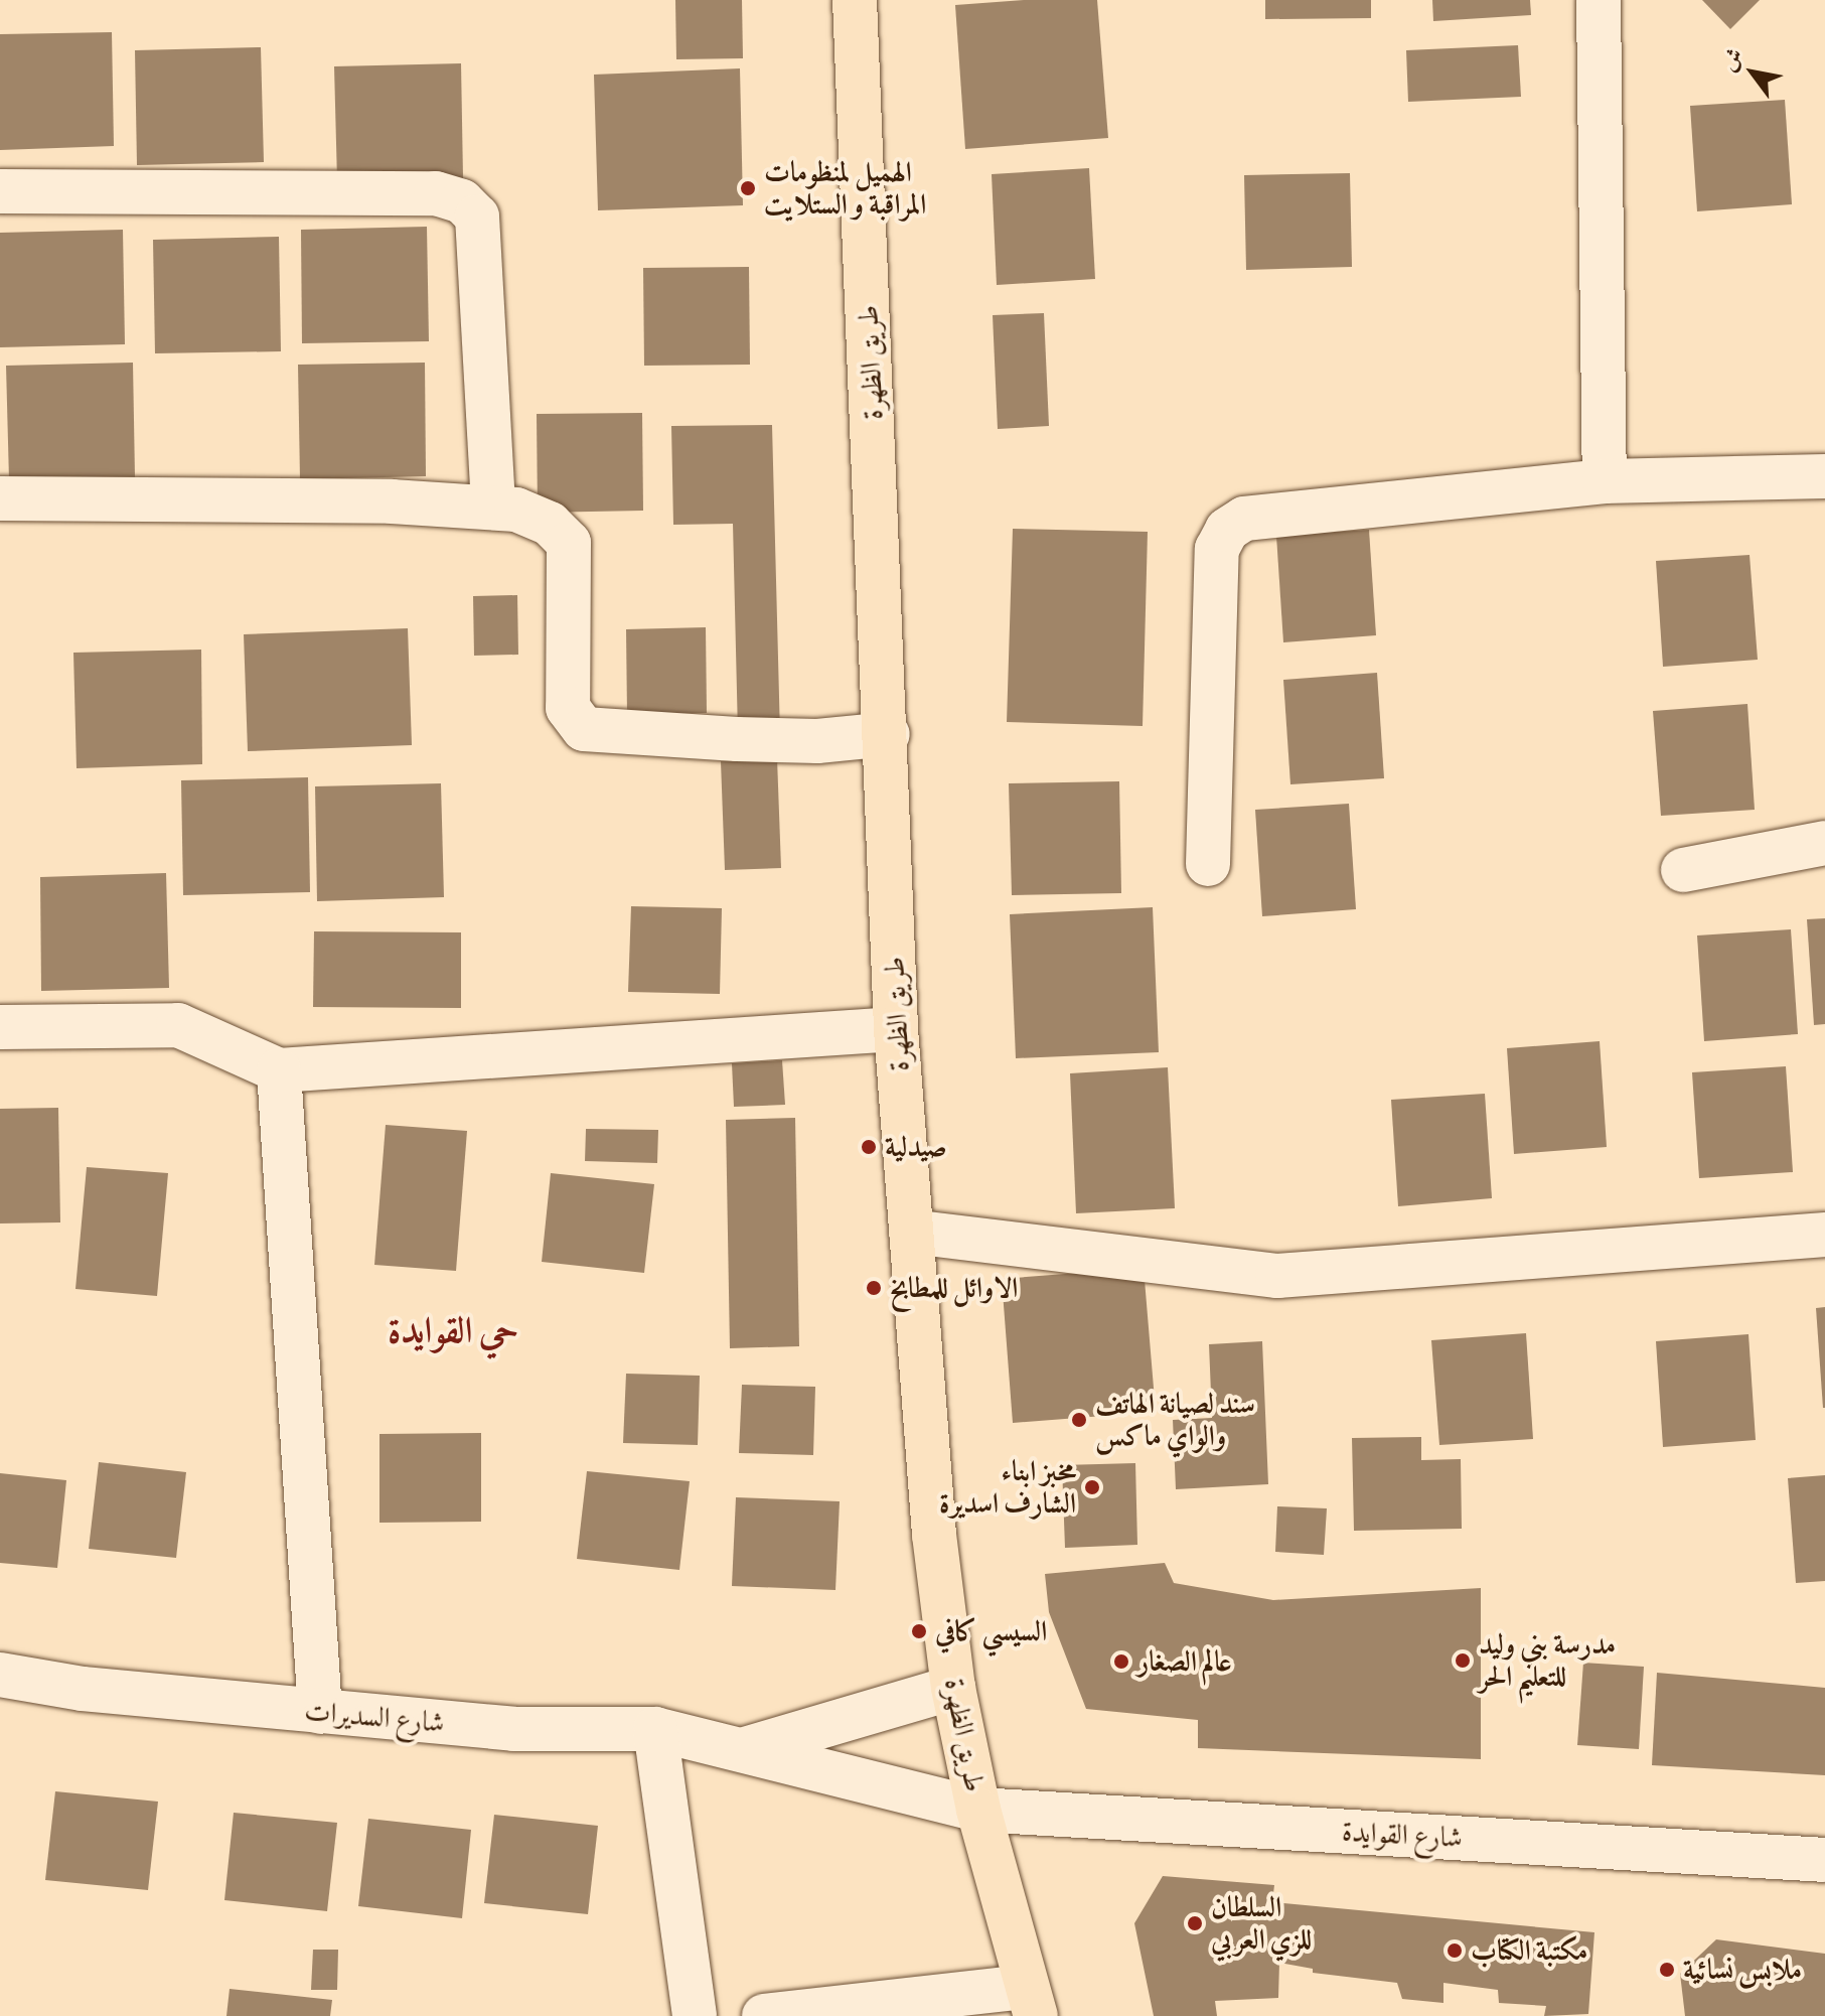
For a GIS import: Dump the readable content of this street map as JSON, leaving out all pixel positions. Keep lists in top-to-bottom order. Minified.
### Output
{"streets":{"main road":["طريق الظهرة"],"street":["شارع السديرات","شارع القوايدة"]},"crossings":[["طريق الظهرة","شارع السديرات"],["طريق الظهرة","شارع القوايدة"],["شارع السديرات","شارع القوايدة"]],"districts":["حي القوايدة"],"places":["الهميل لمنظومات المراقبة و الستلايت","صيدلية","الاوائل للمطابخ","سند لصيانة الهاتف والواي ماكس","مخبز ابناء الشارف اسديرة","السيسي كافي","مدرسة بني وليد للتعليم الحر","عالم الصغار","السلطان للزي العربي","مكتبة الكتاب","ملابس نسائية"],"north":"top left"}
